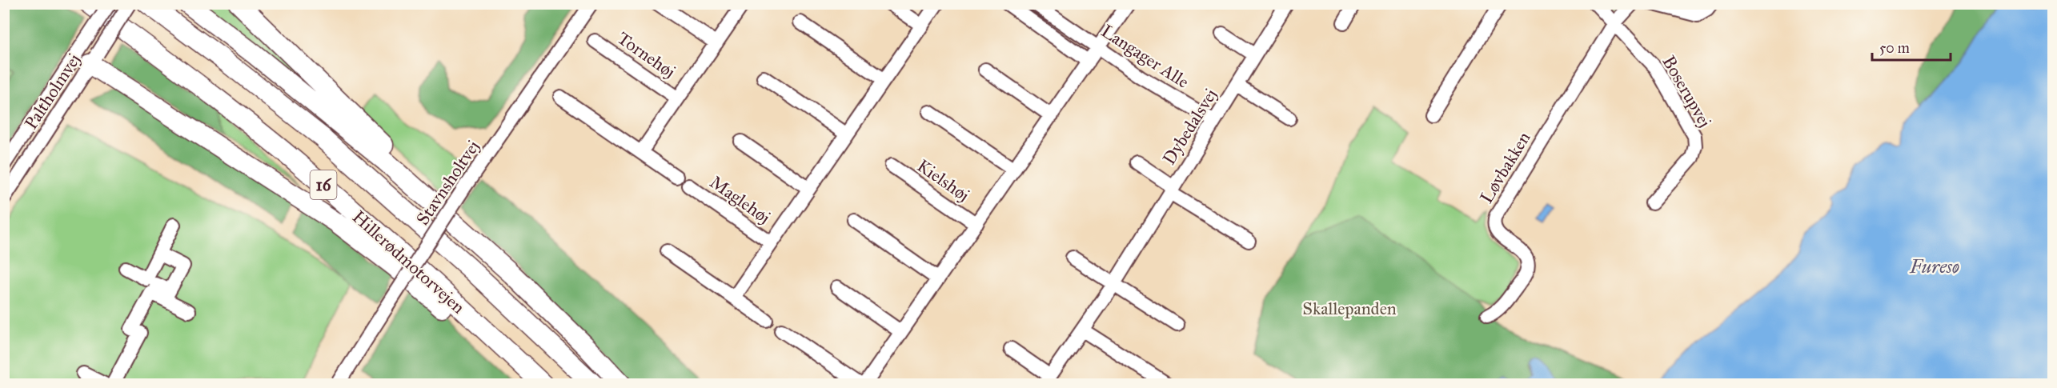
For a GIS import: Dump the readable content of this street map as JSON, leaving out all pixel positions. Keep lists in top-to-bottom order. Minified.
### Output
{"streets":{"highway":["16","Hillerødmotorvejen"],"street":["Tornehøj","Langager Alle","Paltholmvej","Boserupvej","Dybedalsvej","Løvbakken","Kielshøj","Stavnsholtvej","Maglehøj"]},"crossings":[["Langager Alle","Dybedalsvej"],["Langager Alle","Kielshøj"],["Boserupvej","Løvbakken"]],"water":["Furesø"],"parks":["Skallepanden"],"scale_bar":"50 m"}
